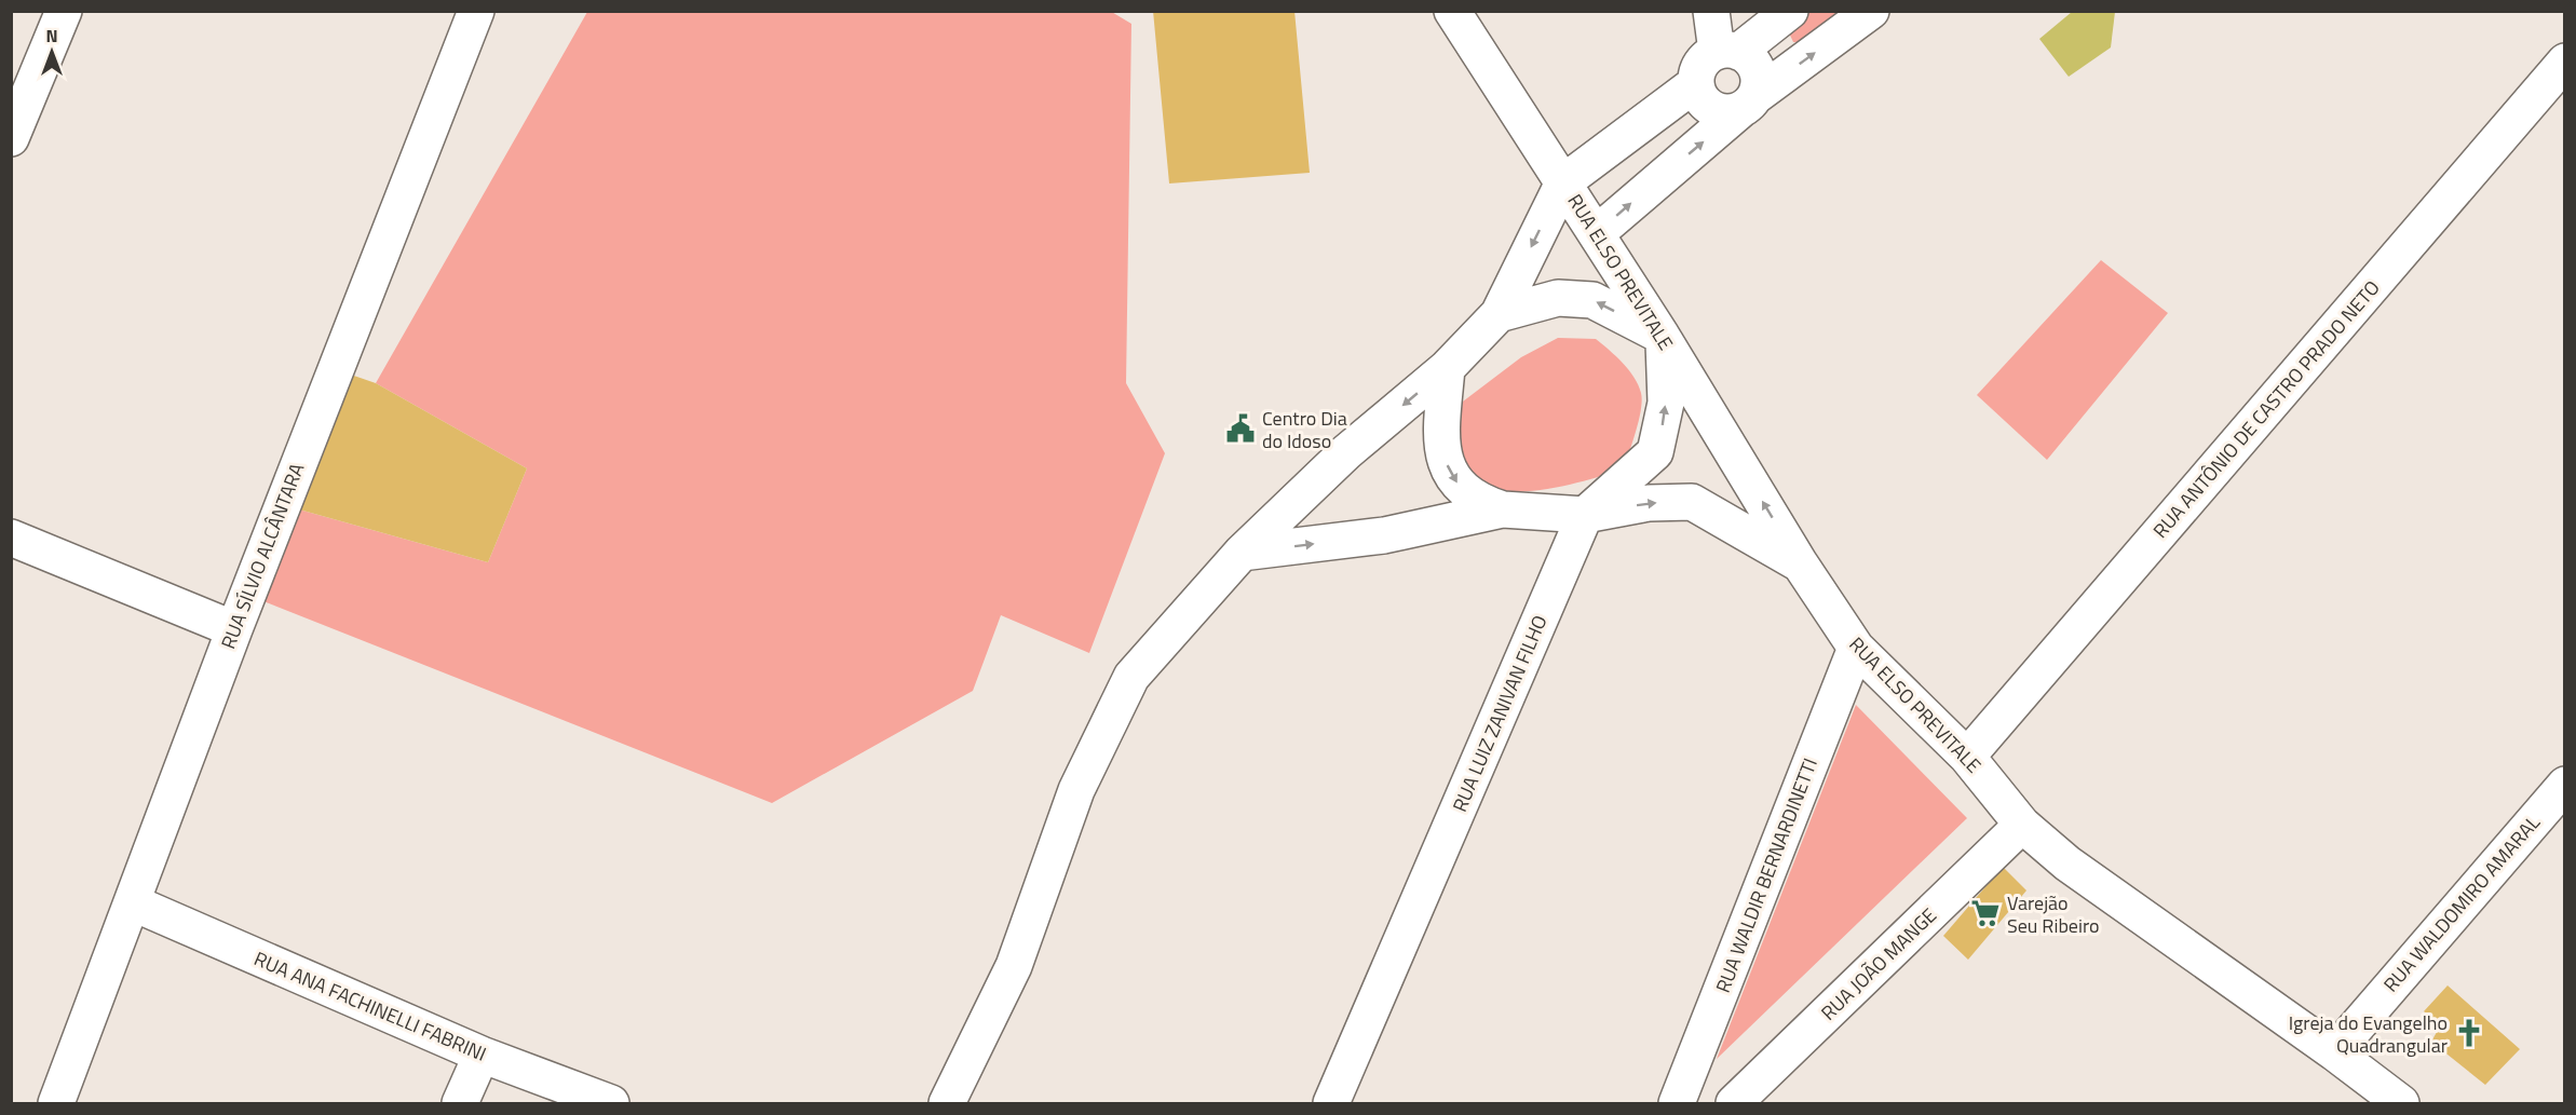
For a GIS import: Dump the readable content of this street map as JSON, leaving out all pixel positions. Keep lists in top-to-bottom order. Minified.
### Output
{"streets":{"street":["RUA ELSO PREVITALE","RUA ANTÔNIO DE CASTRO PRADO NETO","RUA SÍLVIO ALCÂNTARA","RUA LUIZ ZANIVAN FILHO","RUA WALDIR BERNARDINETTI","RUA WALDOMIRO AMARAL","RUA JOÃO MANGE","RUA ANA FACHINELLI FABRINI"]},"crossings":[["RUA ELSO PREVITALE","RUA ANTÔNIO DE CASTRO PRADO NETO"],["RUA ELSO PREVITALE","RUA LUIZ ZANIVAN FILHO"],["RUA ELSO PREVITALE","RUA WALDIR BERNARDINETTI"],["RUA ELSO PREVITALE","RUA WALDOMIRO AMARAL"],["RUA ELSO PREVITALE","RUA JOÃO MANGE"],["RUA SÍLVIO ALCÂNTARA","RUA ANA FACHINELLI FABRINI"]],"places":{"public building":["Centro Dia do Idoso"],"supermarket":["Varejão Seu Ribeiro"],"church":["Igreja do Evangelho Quadrangular"]},"north":"top"}
